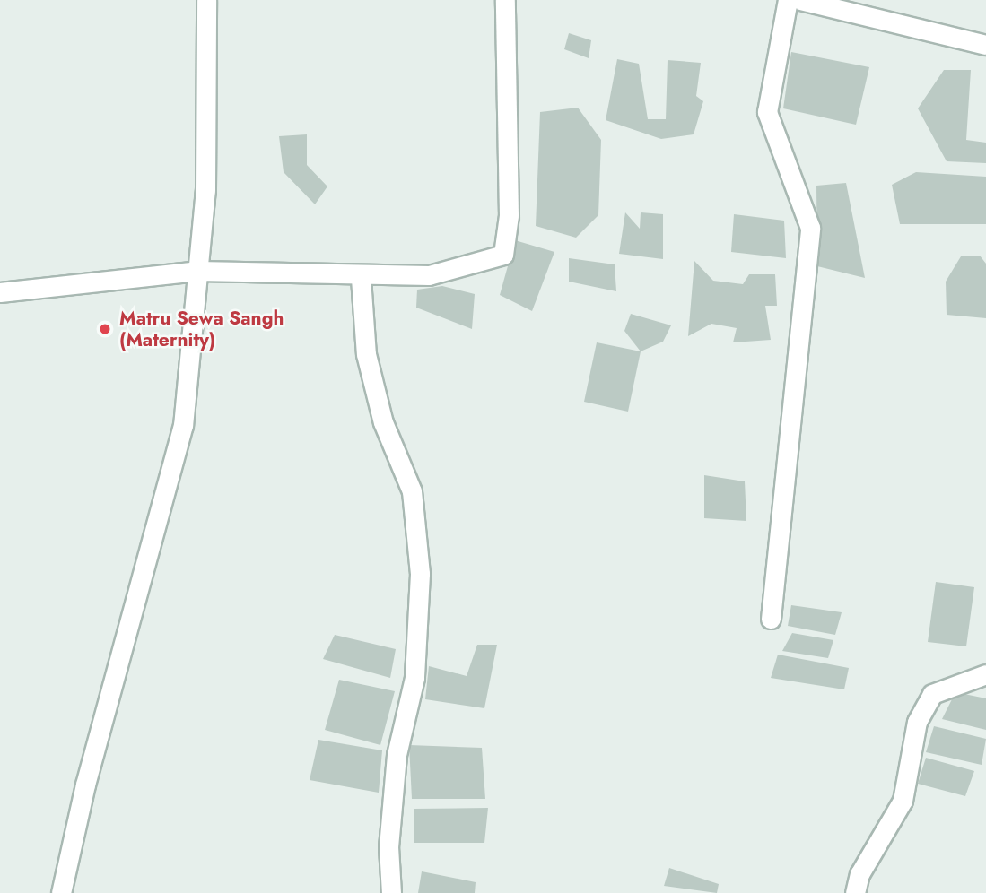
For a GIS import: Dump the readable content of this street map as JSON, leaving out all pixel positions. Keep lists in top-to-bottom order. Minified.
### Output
{"places":["Matru Sewa Sangh (Maternity)"]}
